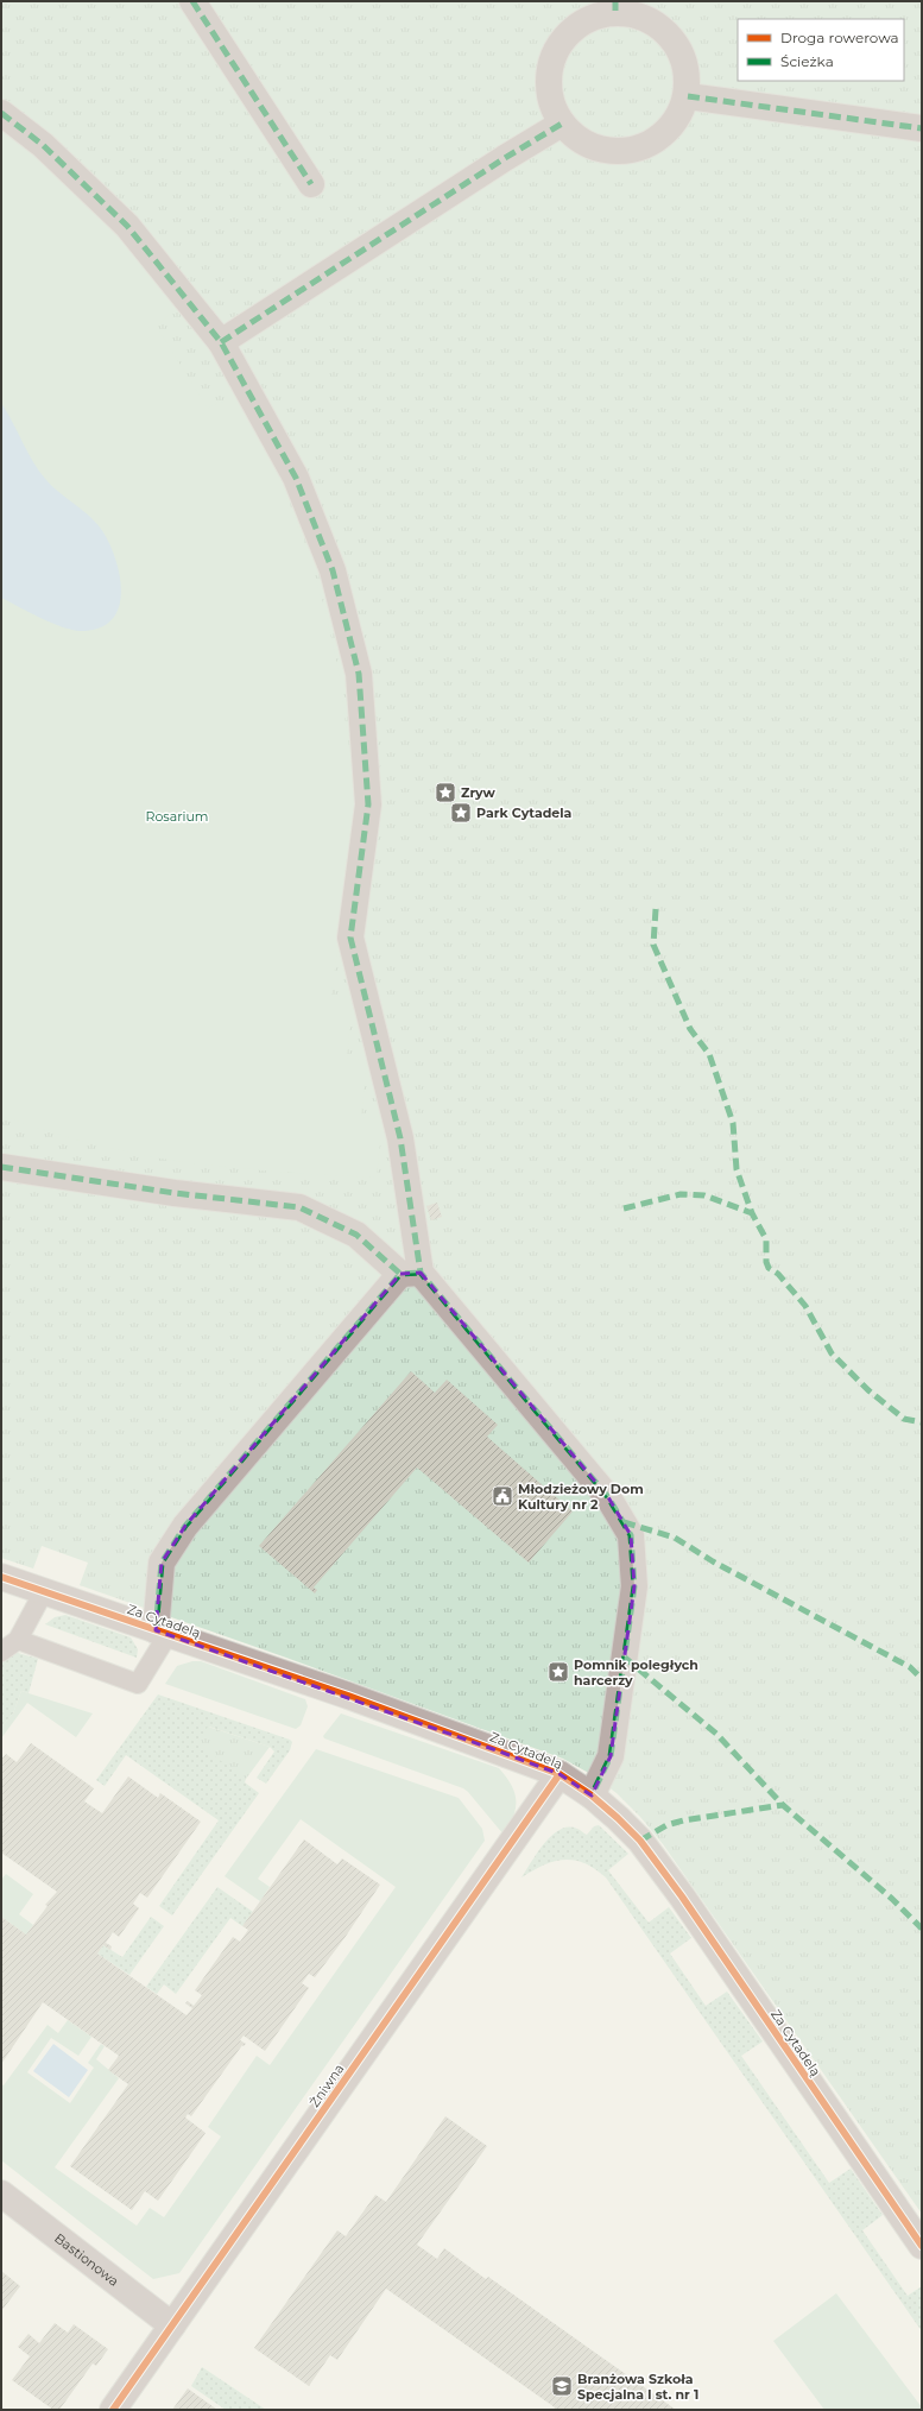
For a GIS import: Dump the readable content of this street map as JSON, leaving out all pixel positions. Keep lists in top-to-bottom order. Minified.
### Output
{"streets":{"street":["Za Cytadelą","Żniwna","Bastionowa"]},"crossings":[["Za Cytadelą","Żniwna"],["Żniwna","Bastionowa"]],"parks":["Rosarium"],"places":{"place":["Zryw","Park Cytadela","Pomnik poległych harcerzy"],"public building":["Młodzieżowy Dom Kultury nr 2"],"school or university":["Branżowa Szkoła Specjalna I st. nr 1"]},"legend":["Droga rowerowa","Ścieżka"]}
